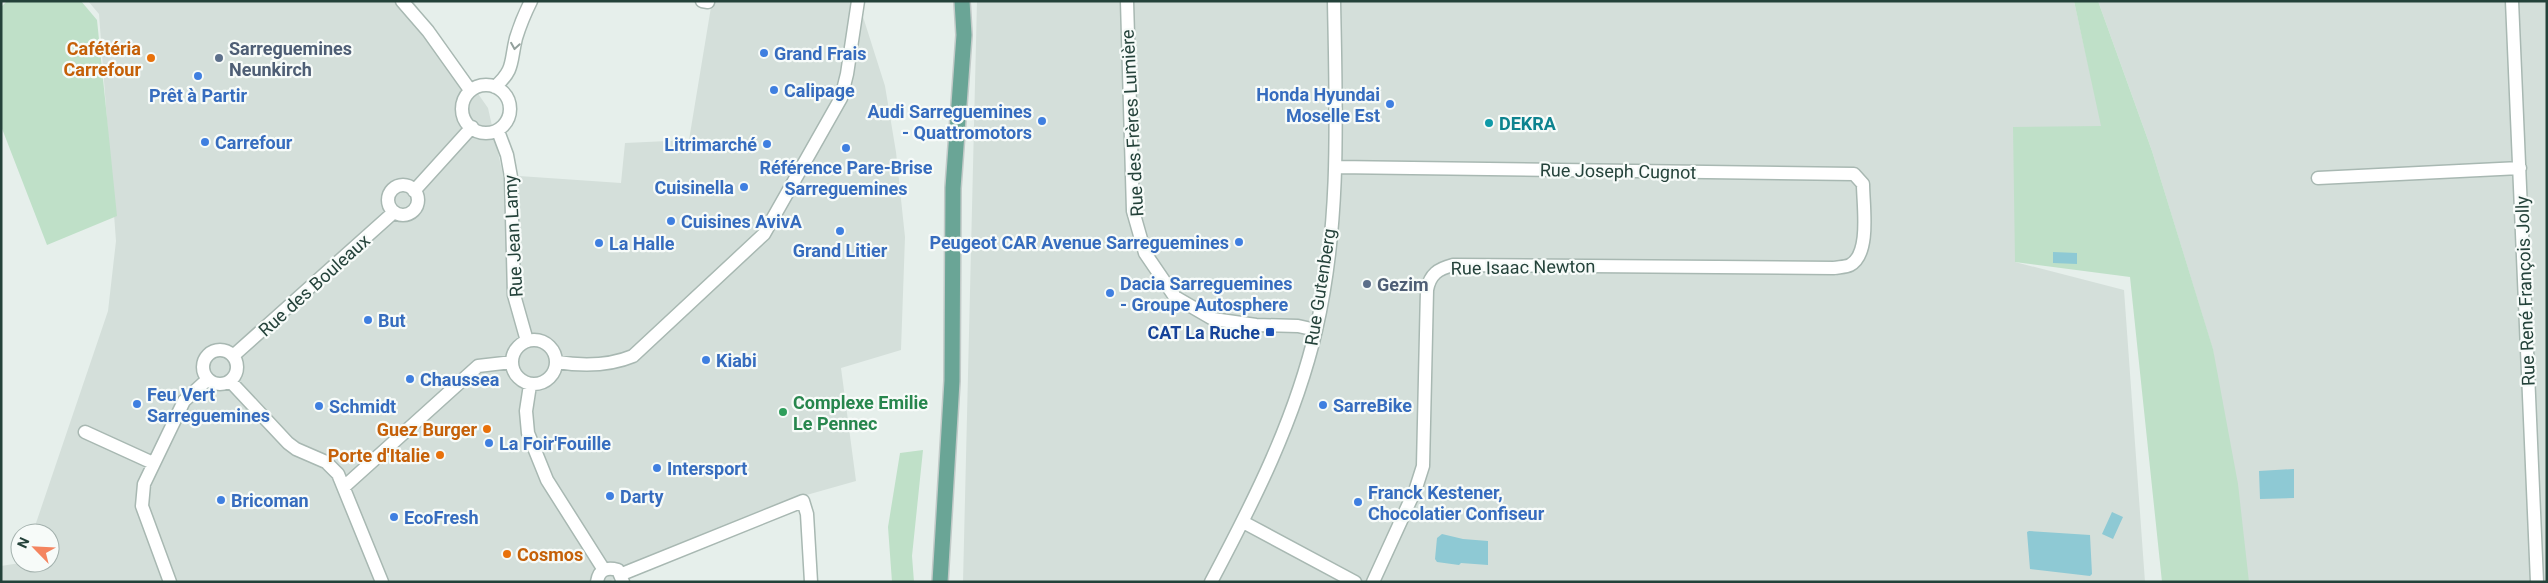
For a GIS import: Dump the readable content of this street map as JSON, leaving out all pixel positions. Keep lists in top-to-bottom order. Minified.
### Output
{"streets":{"street":["Rue des Frères Lumière","Rue Joseph Cugnot","Rue Jean Lamy","Rue Isaac Newton","Rue des Bouleaux","Rue Gutenberg","Rue René François Jolly"]},"crossings":[["Rue des Frères Lumière","Rue Gutenberg"],["Rue Joseph Cugnot","Rue Isaac Newton"],["Rue Joseph Cugnot","Rue Gutenberg"],["Rue Jean Lamy","Rue des Bouleaux"]],"places":{"other":["Grand Frais","Cafétéria Carrefour","Sarreguemines Neunkirch","Prêt à Partir","Calipage","Honda Hyundai Moselle Est","Audi Sarreguemines - Quattromotors","DEKRA","Carrefour","Litrimarché","Référence Pare-Brise Sarreguemines","Cuisinella","Cuisines AvivA","Grand Litier","Peugeot CAR Avenue Sarreguemines","La Halle","Gezim","Dacia Sarreguemines - Groupe Autosphere","But","Kiabi","Chaussea","Feu Vert Sarreguemines","SarreBike","Schmidt","Complexe Emilie Le Pennec","Guez Burger","La Foir'Fouille","Porte d'Italie","Intersport","Darty","Bricoman","Franck Kestener, Chocolatier Confiseur","EcoFresh","Cosmos"],"transit":["CAT La Ruche"]},"north":"top left"}
